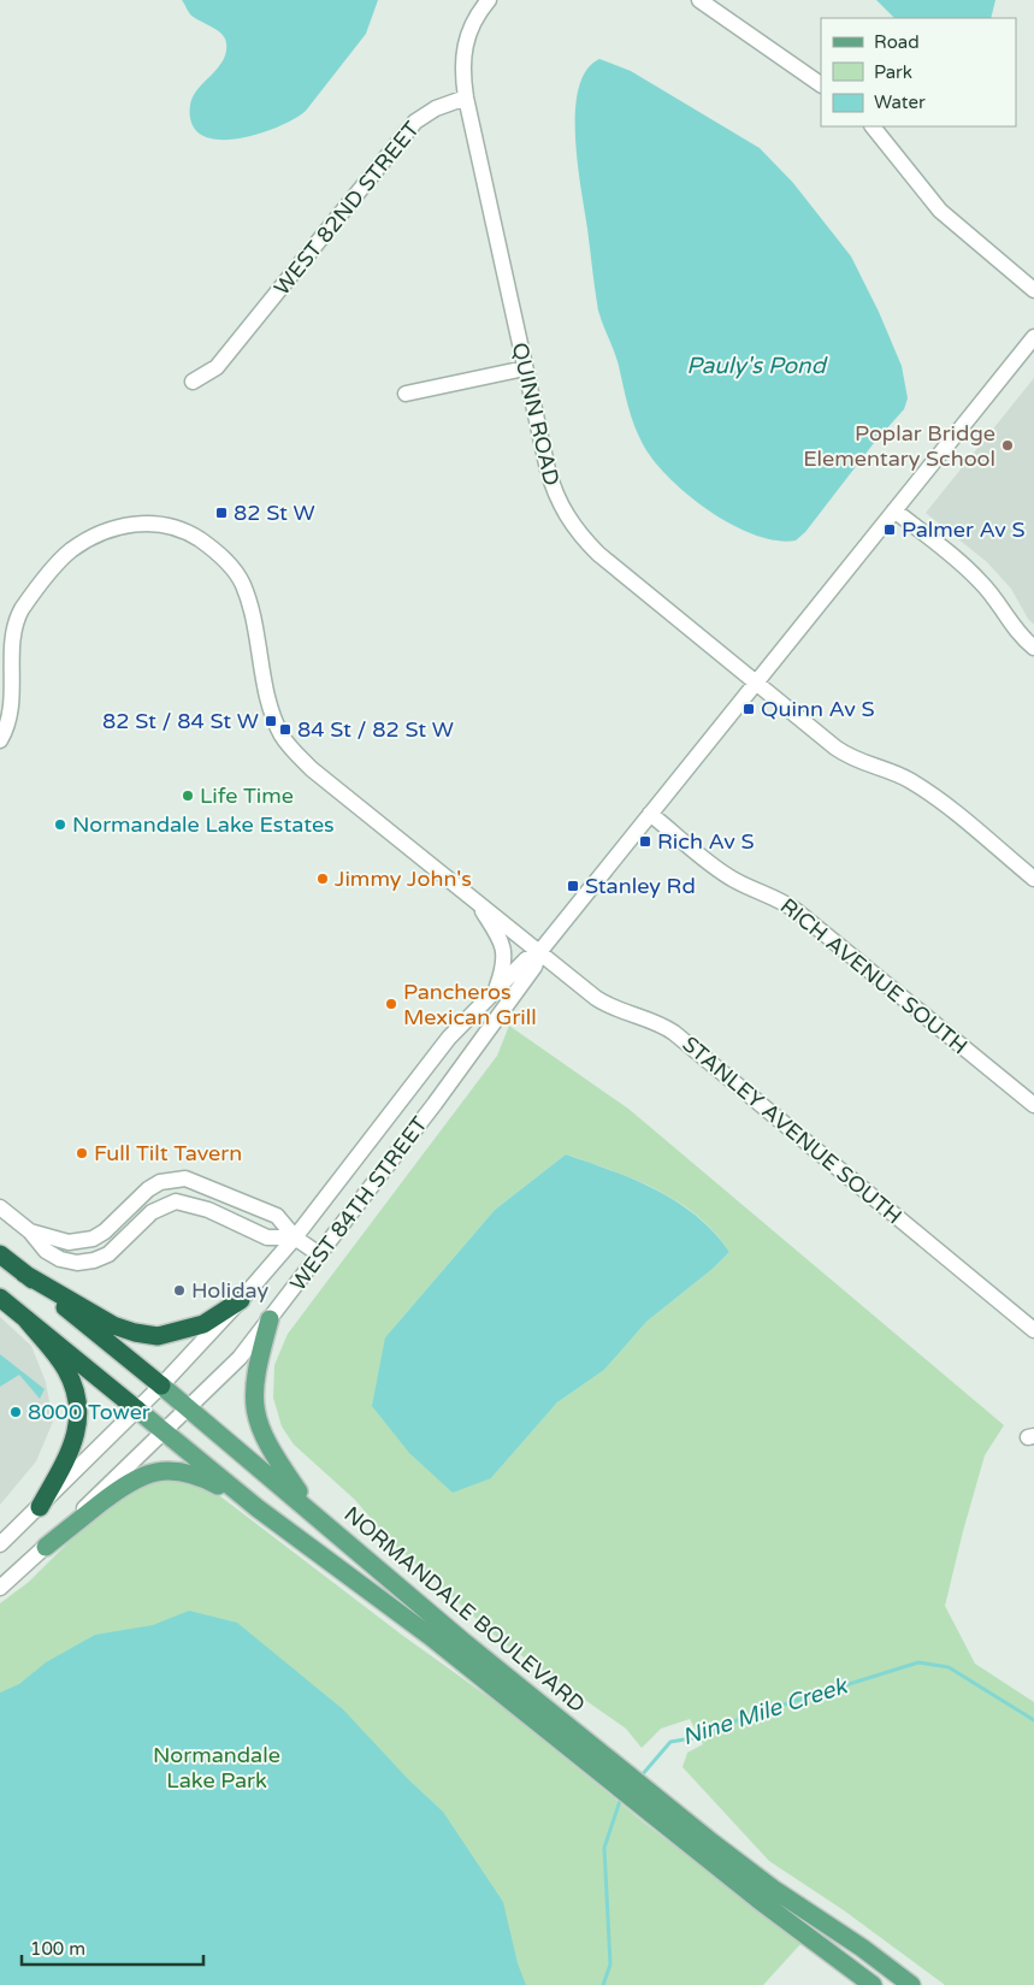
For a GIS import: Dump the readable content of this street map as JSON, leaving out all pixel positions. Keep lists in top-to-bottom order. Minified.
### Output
{"streets":{"highway":["NORMANDALE BOULEVARD"],"street":["WEST 82ND STREET","QUINN ROAD","RICH AVENUE SOUTH","STANLEY AVENUE SOUTH","WEST 84TH STREET"]},"crossings":[["WEST 82ND STREET","QUINN ROAD"],["QUINN ROAD","WEST 84TH STREET"],["RICH AVENUE SOUTH","WEST 84TH STREET"],["STANLEY AVENUE SOUTH","WEST 84TH STREET"],["WEST 84TH STREET","NORMANDALE BOULEVARD"]],"water":["Pauly's Pond","Nine Mile Creek"],"parks":["Normandale Lake Park"],"places":{"other":["Poplar Bridge Elementary School","Life Time","Normandale Lake Estates","Jimmy John's","Pancheros Mexican Grill","Full Tilt Tavern","Holiday","8000 Tower"],"transit":["82 St W","Palmer Av S","Quinn Av S","82 St / 84 St W","84 St / 82 St W","Rich Av S","Stanley Rd"]},"legend":["Road","Park","Water"],"scale_bar":"100 m"}
